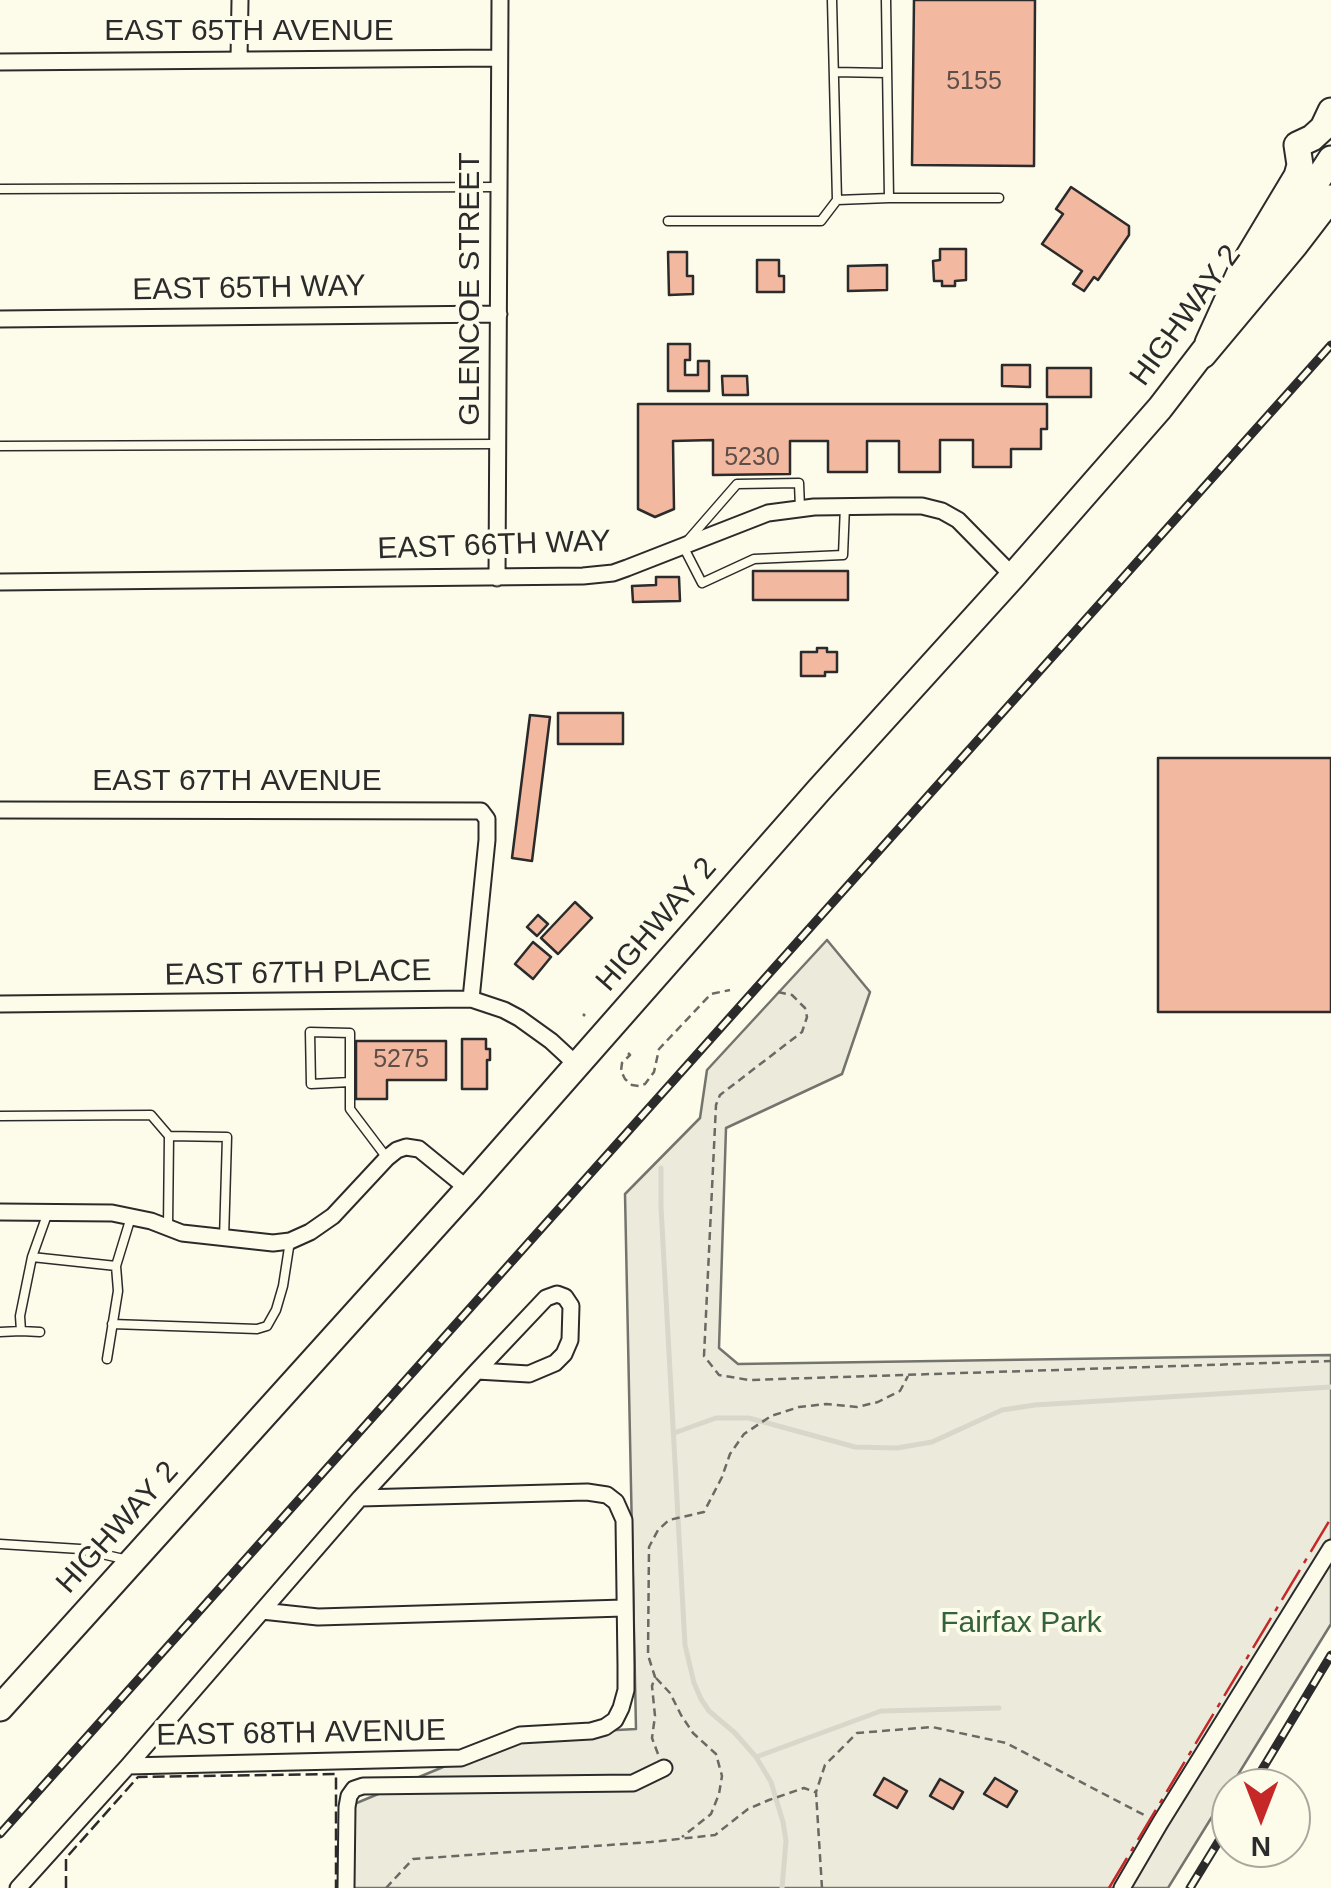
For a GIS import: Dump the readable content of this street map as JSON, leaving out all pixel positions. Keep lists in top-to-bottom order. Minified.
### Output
{"streets":{"main road":["HIGHWAY 2"],"street":["EAST 65TH AVENUE","EAST 65TH WAY","GLENCOE STREET","EAST 66TH WAY","EAST 67TH AVENUE","EAST 67TH PLACE","EAST 68TH AVENUE"]},"crossings":[["EAST 65TH AVENUE","GLENCOE STREET"],["EAST 65TH WAY","GLENCOE STREET"],["GLENCOE STREET","EAST 66TH WAY"],["HIGHWAY 2","EAST 66TH WAY"],["HIGHWAY 2","EAST 67TH PLACE"],["EAST 67TH AVENUE","EAST 67TH PLACE"]],"parks":["Fairfax Park"],"house_numbers":["5155","5230","5275"],"north":"bottom"}
